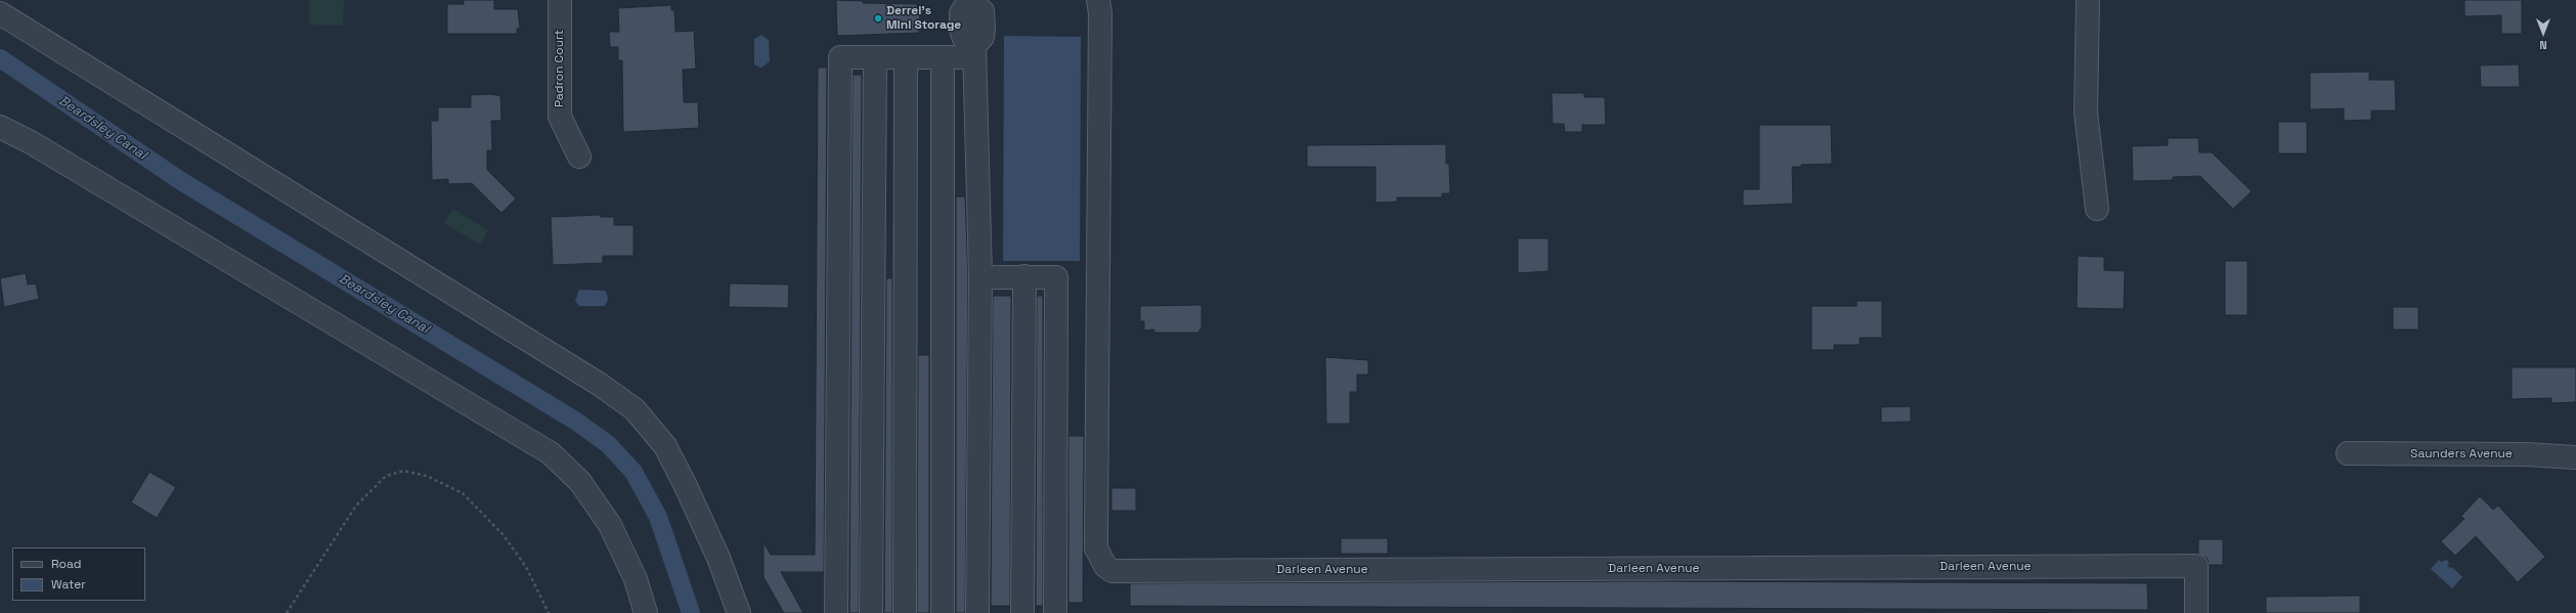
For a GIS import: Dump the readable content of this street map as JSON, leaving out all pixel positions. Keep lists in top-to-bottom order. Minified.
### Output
{"streets":{"street":["Padron Court","Saunders Avenue","Darleen Avenue"]},"water":["Beardsley Canal"],"places":["Derrel's Mini Storage"],"legend":["Road","Water"],"north":"bottom"}
